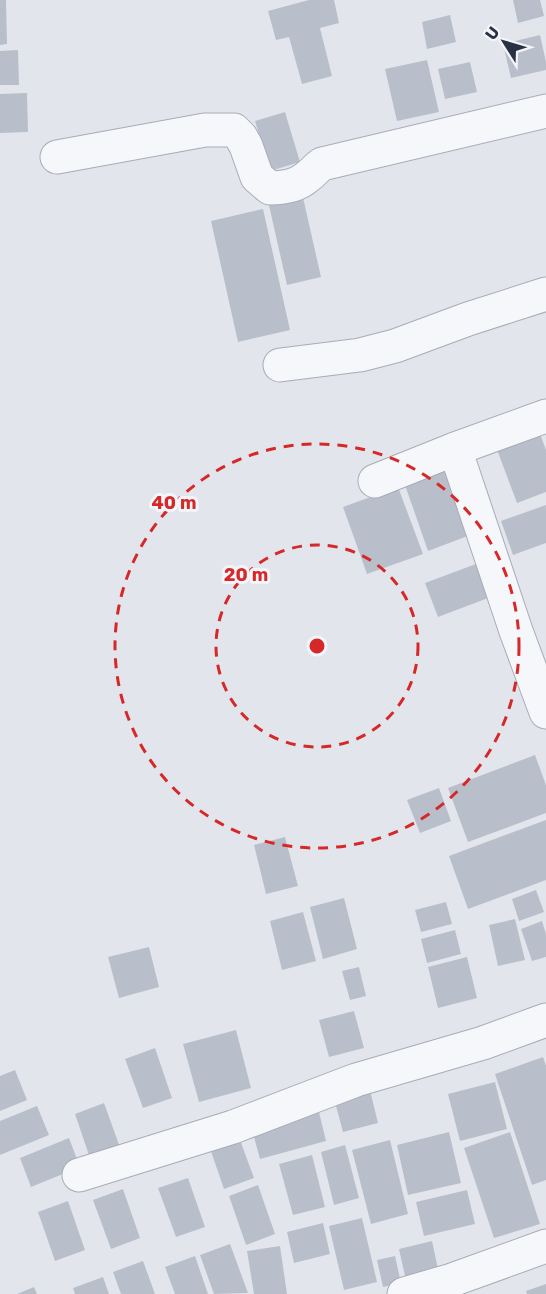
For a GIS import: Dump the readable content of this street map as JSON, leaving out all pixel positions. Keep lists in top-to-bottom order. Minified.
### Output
{"north":"top left","rings":["40 m","20 m"]}
